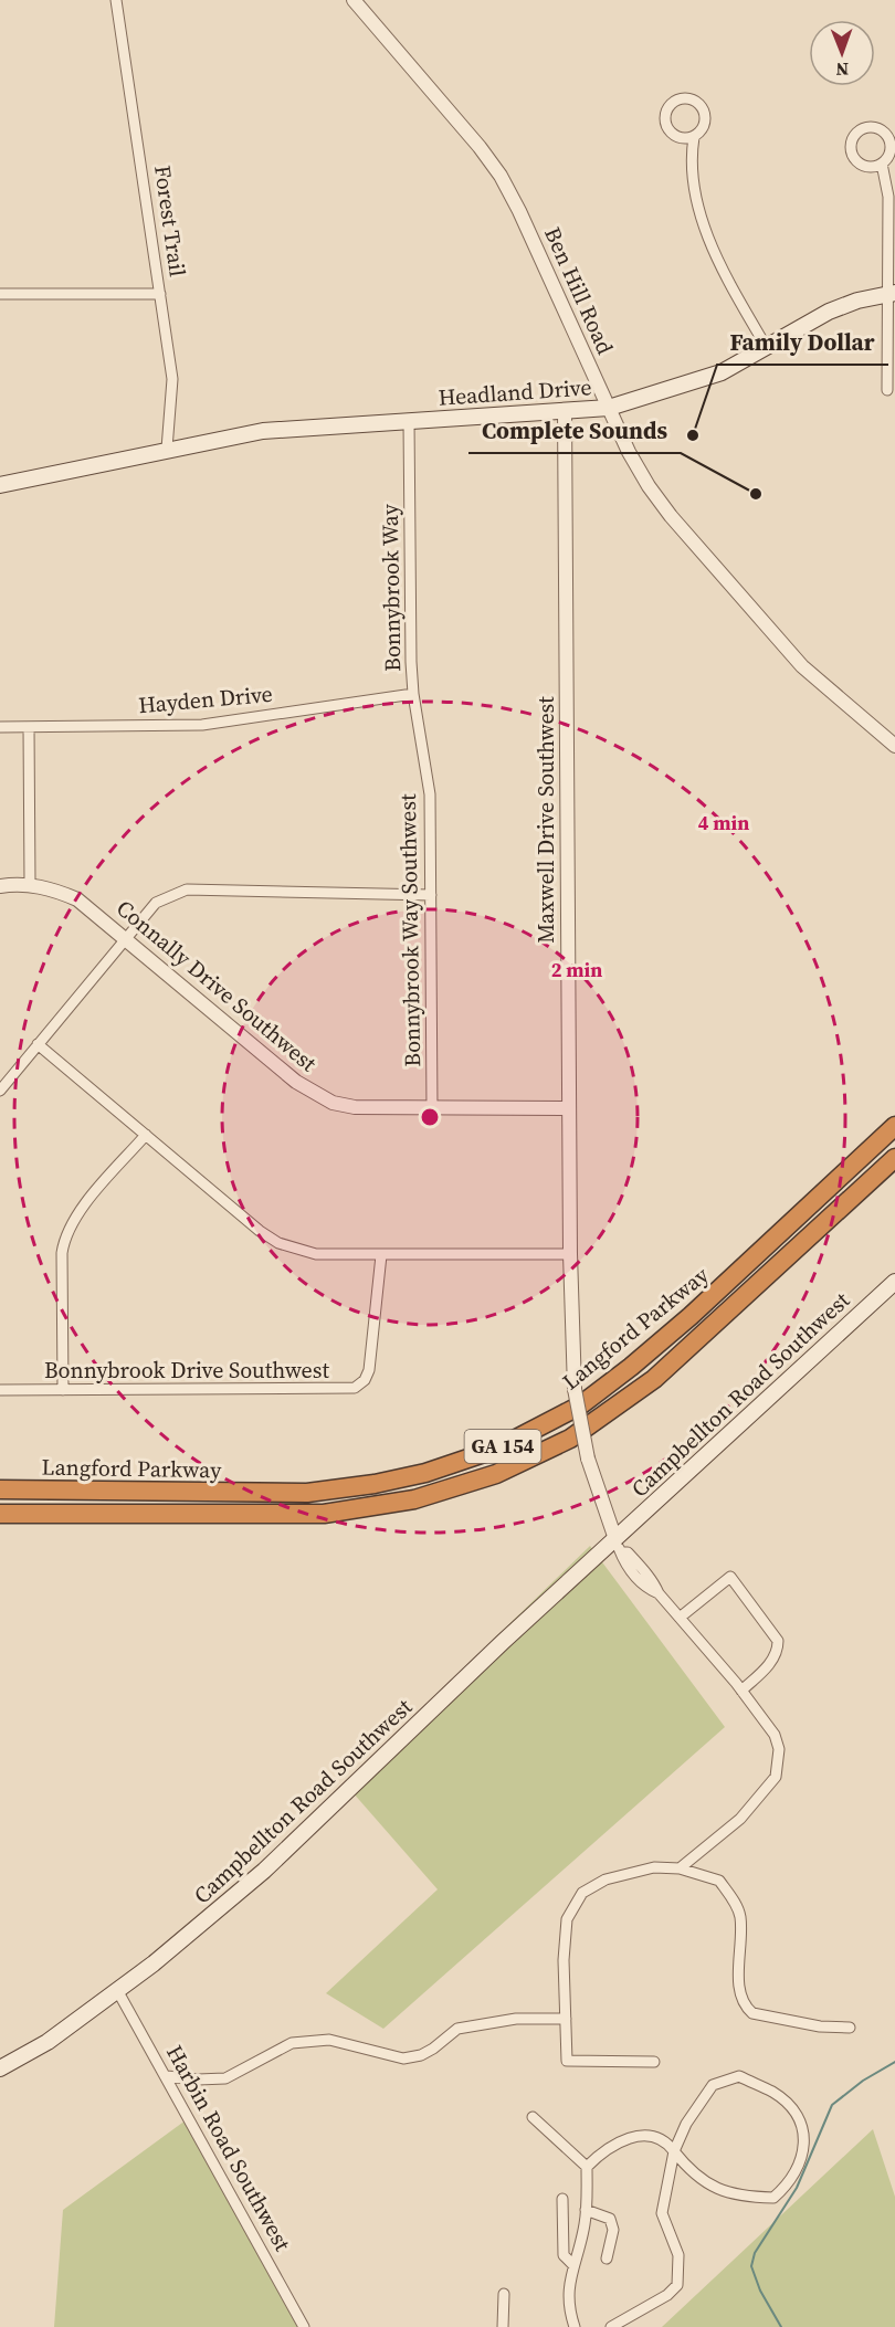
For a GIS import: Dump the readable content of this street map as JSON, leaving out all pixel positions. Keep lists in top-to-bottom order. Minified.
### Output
{"streets":{"highway":["Langford Parkway","GA 154"],"main road":["Headland Drive","Campbellton Road Southwest"],"street":["Forest Trail","Ben Hill Road","Bonnybrook Way","Hayden Drive","Maxwell Drive Southwest","Bonnybrook Way Southwest","Connally Drive Southwest","Bonnybrook Drive Southwest","Harbin Road Southwest"]},"crossings":[["Forest Trail","Headland Drive"],["Ben Hill Road","Headland Drive"],["Headland Drive","Bonnybrook Way"],["Headland Drive","Maxwell Drive Southwest"],["Bonnybrook Way","Hayden Drive"],["Bonnybrook Way","Bonnybrook Way Southwest"],["Maxwell Drive Southwest","Connally Drive Southwest"],["Maxwell Drive Southwest","Campbellton Road Southwest"],["Bonnybrook Way Southwest","Connally Drive Southwest"],["Campbellton Road Southwest","Harbin Road Southwest"]],"places":["Family Dollar","Complete Sounds"],"north":"bottom","rings":["4 min","2 min"]}
